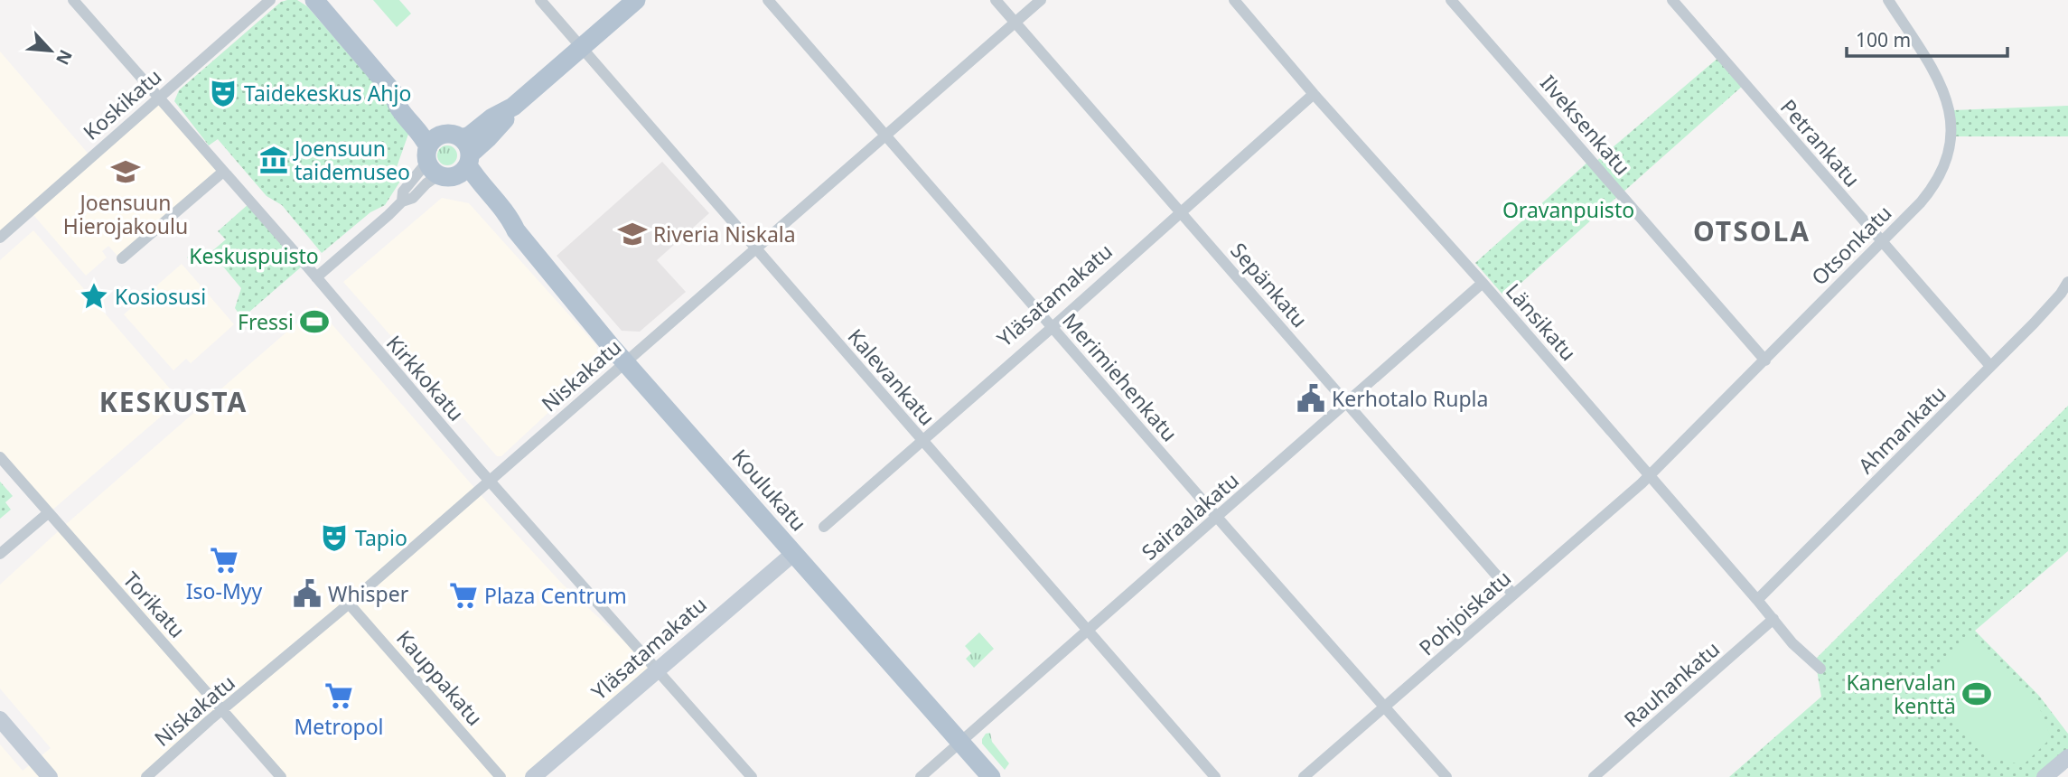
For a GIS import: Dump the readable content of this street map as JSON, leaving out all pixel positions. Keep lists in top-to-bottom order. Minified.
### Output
{"streets":{"main road":["Yläsatamakatu","Koulukatu"],"street":["Koskikatu","Ilveksenkatu","Petrankatu","Otsonkatu","Sepänkatu","Länsikatu","Niskakatu","Kalevankatu","Merimiehenkatu","Kirkkokatu","Ahmankatu","Sairaalakatu","Torikatu","Pohjoiskatu","Kauppakatu","Rauhankatu"]},"crossings":[["Koskikatu","Kirkkokatu"],["Ilveksenkatu","Otsonkatu"],["Petrankatu","Otsonkatu"],["Petrankatu","Ahmankatu"],["Otsonkatu","Länsikatu"],["Otsonkatu","Pohjoiskatu"],["Sepänkatu","Yläsatamakatu"],["Sepänkatu","Niskakatu"],["Sepänkatu","Sairaalakatu"],["Sepänkatu","Pohjoiskatu"],["Yläsatamakatu","Länsikatu"],["Yläsatamakatu","Kalevankatu"],["Yläsatamakatu","Merimiehenkatu"],["Yläsatamakatu","Kirkkokatu"],["Yläsatamakatu","Koulukatu"],["Länsikatu","Ahmankatu"],["Länsikatu","Sairaalakatu"],["Länsikatu","Pohjoiskatu"],["Länsikatu","Rauhankatu"],["Niskakatu","Kalevankatu"],["Niskakatu","Merimiehenkatu"],["Niskakatu","Kirkkokatu"],["Niskakatu","Koulukatu"],["Niskakatu","Torikatu"],["Niskakatu","Kauppakatu"],["Kalevankatu","Sairaalakatu"],["Merimiehenkatu","Sairaalakatu"],["Merimiehenkatu","Pohjoiskatu"],["Koulukatu","Sairaalakatu"]],"districts":["OTSOLA","KESKUSTA"],"parks":["Oravanpuisto","Keskuspuisto"],"places":{"theatre":["Taidekeskus Ahjo","Tapio"],"museum":["Joensuun taidemuseo"],"school or university":["Joensuun Hierojakoulu","Riveria Niskala"],"place":["Kosiosusi"],"sports":["Fressi","Kanervalan kenttä"],"public building":["Kerhotalo Rupla","Whisper"],"supermarket":["Iso-Myy","Plaza Centrum","Metropol"]},"scale_bar":"100 m","north":"bottom right"}
